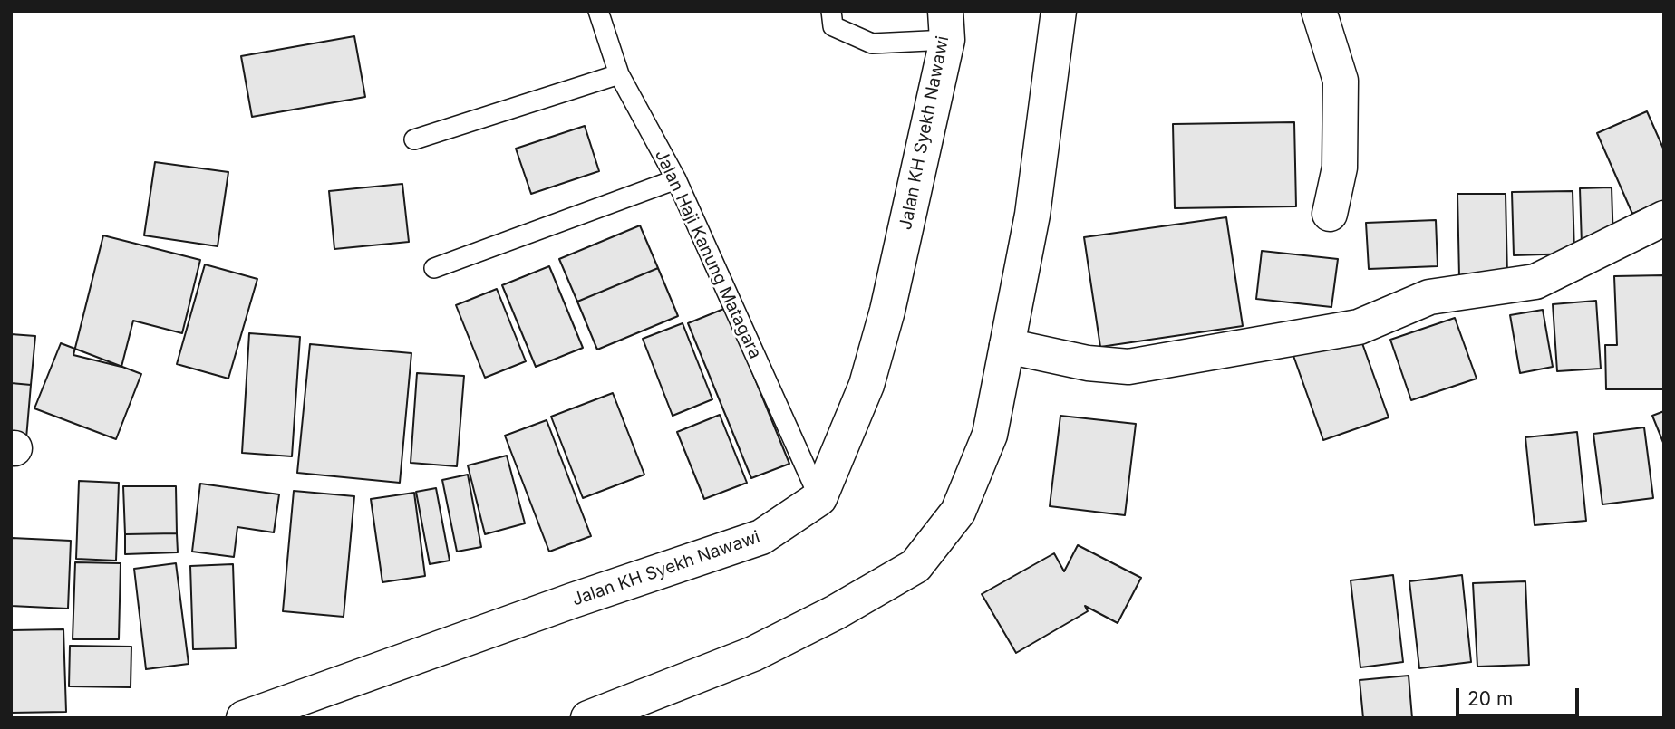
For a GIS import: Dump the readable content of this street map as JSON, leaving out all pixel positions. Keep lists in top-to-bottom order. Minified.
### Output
{"streets":{"main road":["Jalan KH Syekh Nawawi"],"lane":["Jalan Haji Kanung Matagara"]},"crossings":[["Jalan KH Syekh Nawawi","Jalan Haji Kanung Matagara"]],"scale_bar":"20 m"}
